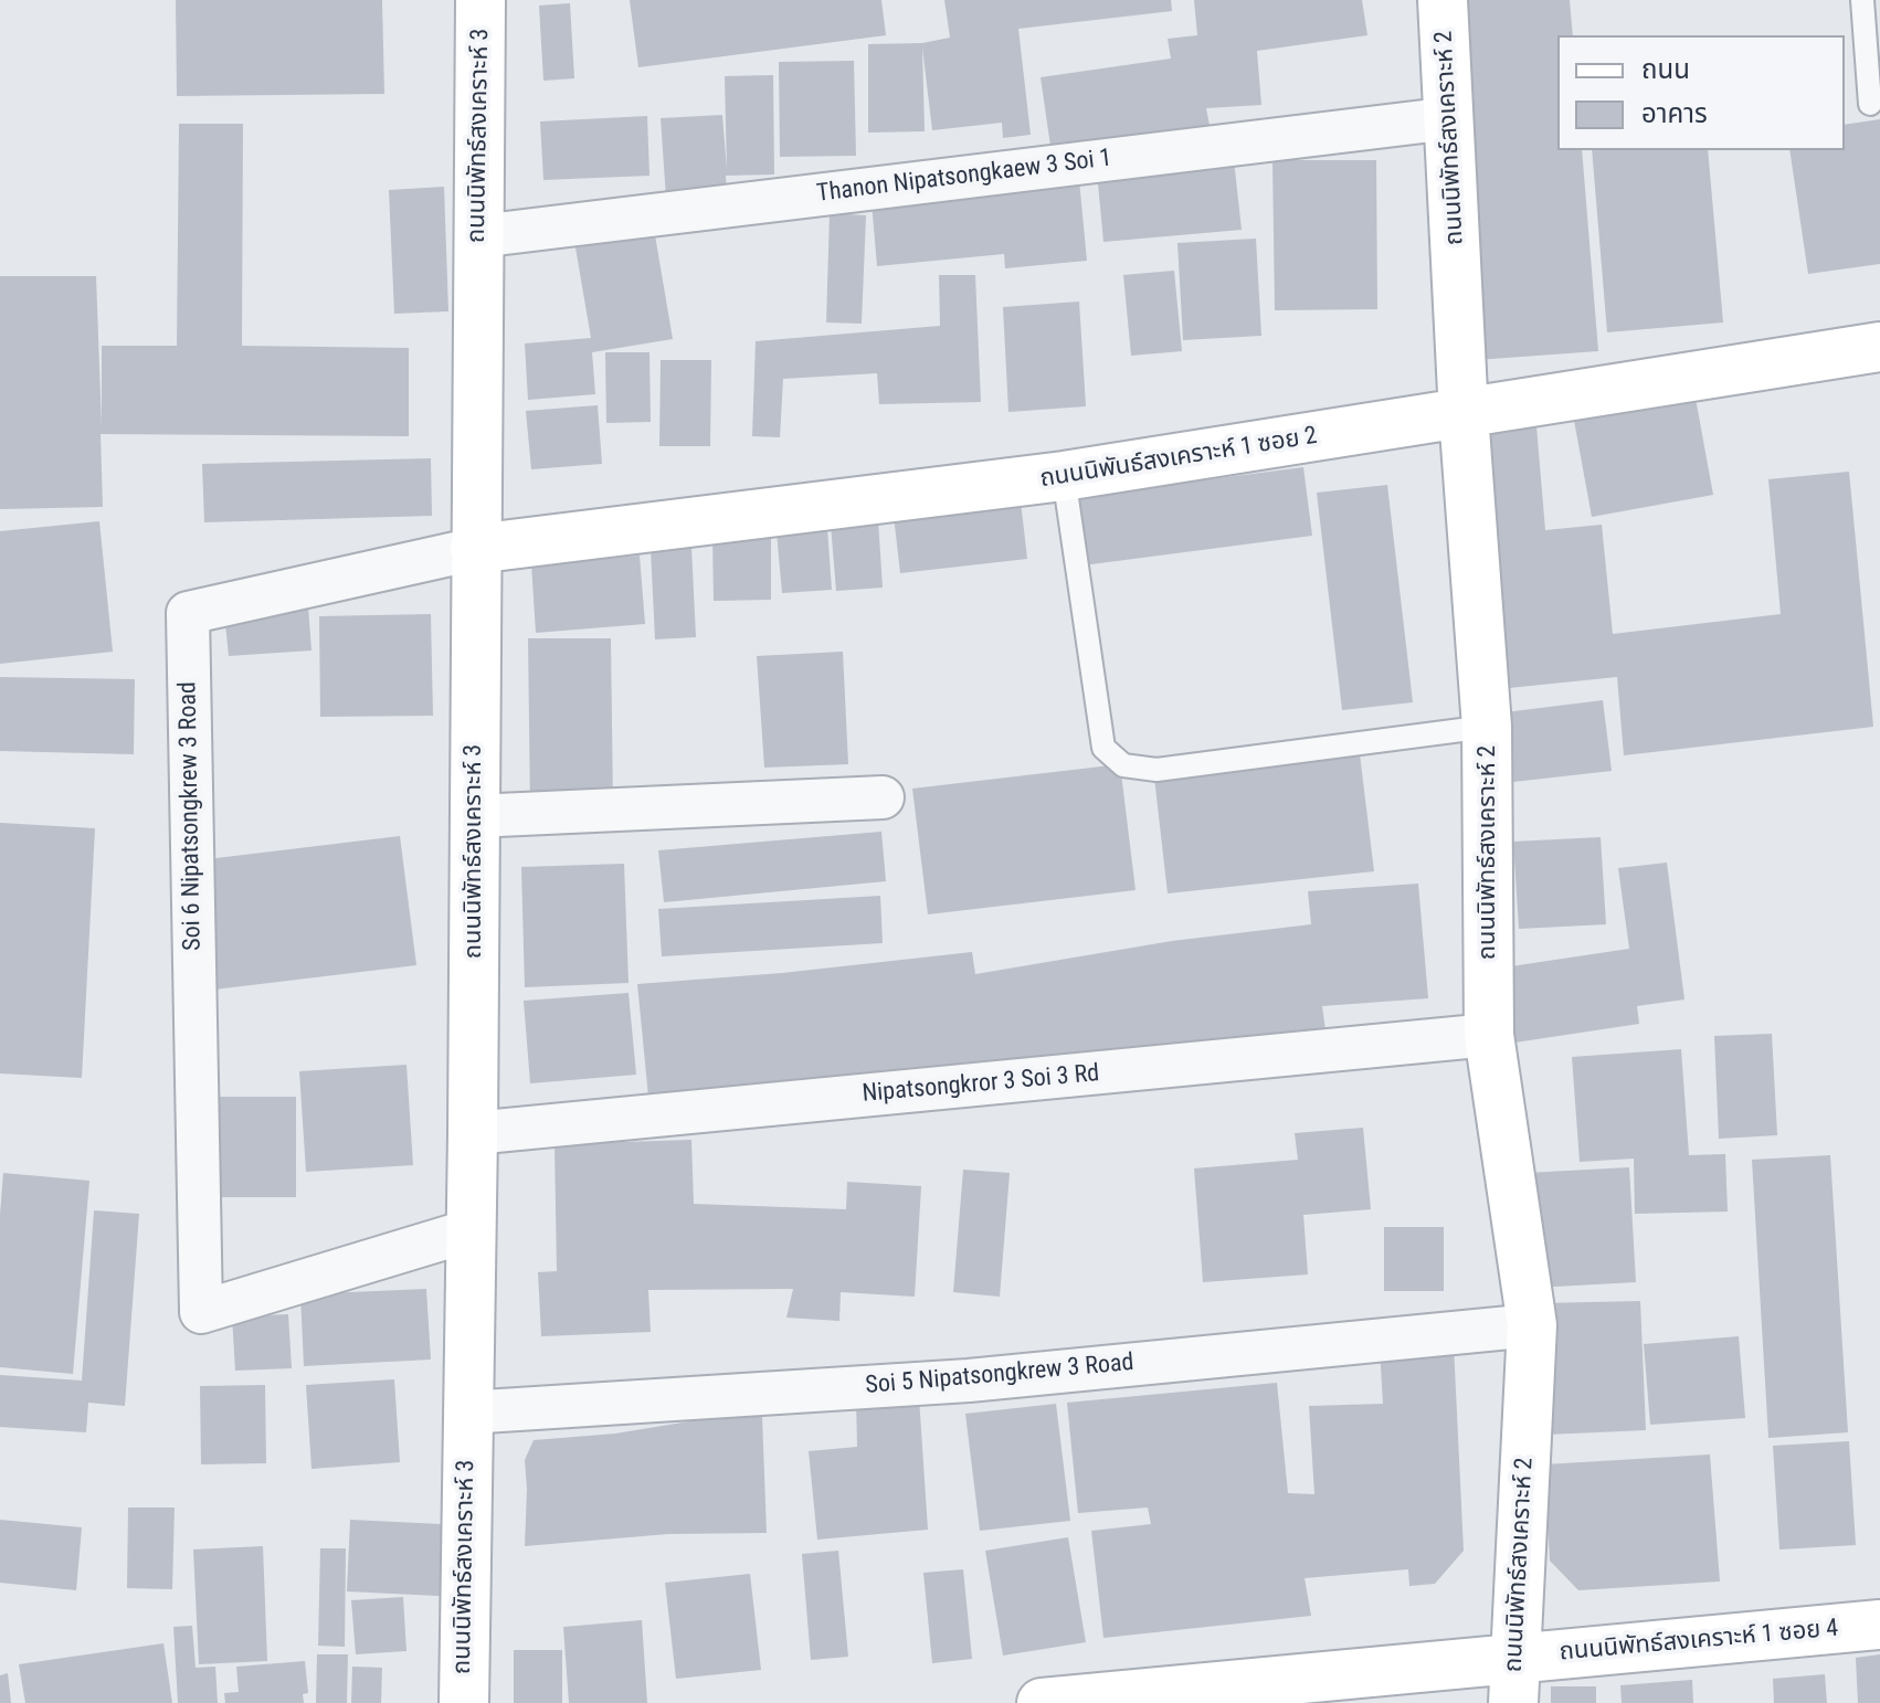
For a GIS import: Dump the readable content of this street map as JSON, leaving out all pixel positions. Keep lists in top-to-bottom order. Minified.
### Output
{"streets":{"street":["ถนนนิพัทธ์สงเคราะห์ 3","ถนนนิพัทธ์สงเคราะห์ 2","Thanon Nipatsongkaew 3 Soi 1","ถนนนิพันธ์สงเคราะห์ 1 ซอย 2","Soi 6 Nipatsongkrew 3 Road","Nipatsongkror 3 Soi 3 Rd","Soi 5 Nipatsongkrew 3 Road","ถนนนิพัทธ์สงเคราะห์ 1 ซอย 4"]},"crossings":[["ถนนนิพัทธ์สงเคราะห์ 3","Thanon Nipatsongkaew 3 Soi 1"],["ถนนนิพัทธ์สงเคราะห์ 3","ถนนนิพันธ์สงเคราะห์ 1 ซอย 2"],["ถนนนิพัทธ์สงเคราะห์ 3","Soi 6 Nipatsongkrew 3 Road"],["ถนนนิพัทธ์สงเคราะห์ 3","Nipatsongkror 3 Soi 3 Rd"],["ถนนนิพัทธ์สงเคราะห์ 3","Soi 5 Nipatsongkrew 3 Road"],["ถนนนิพัทธ์สงเคราะห์ 2","Thanon Nipatsongkaew 3 Soi 1"],["ถนนนิพัทธ์สงเคราะห์ 2","ถนนนิพันธ์สงเคราะห์ 1 ซอย 2"],["ถนนนิพัทธ์สงเคราะห์ 2","Nipatsongkror 3 Soi 3 Rd"],["ถนนนิพัทธ์สงเคราะห์ 2","Soi 5 Nipatsongkrew 3 Road"],["ถนนนิพัทธ์สงเคราะห์ 2","ถนนนิพัทธ์สงเคราะห์ 1 ซอย 4"],["ถนนนิพันธ์สงเคราะห์ 1 ซอย 2","Soi 6 Nipatsongkrew 3 Road"]],"legend":["ถนน","อาคาร"]}
